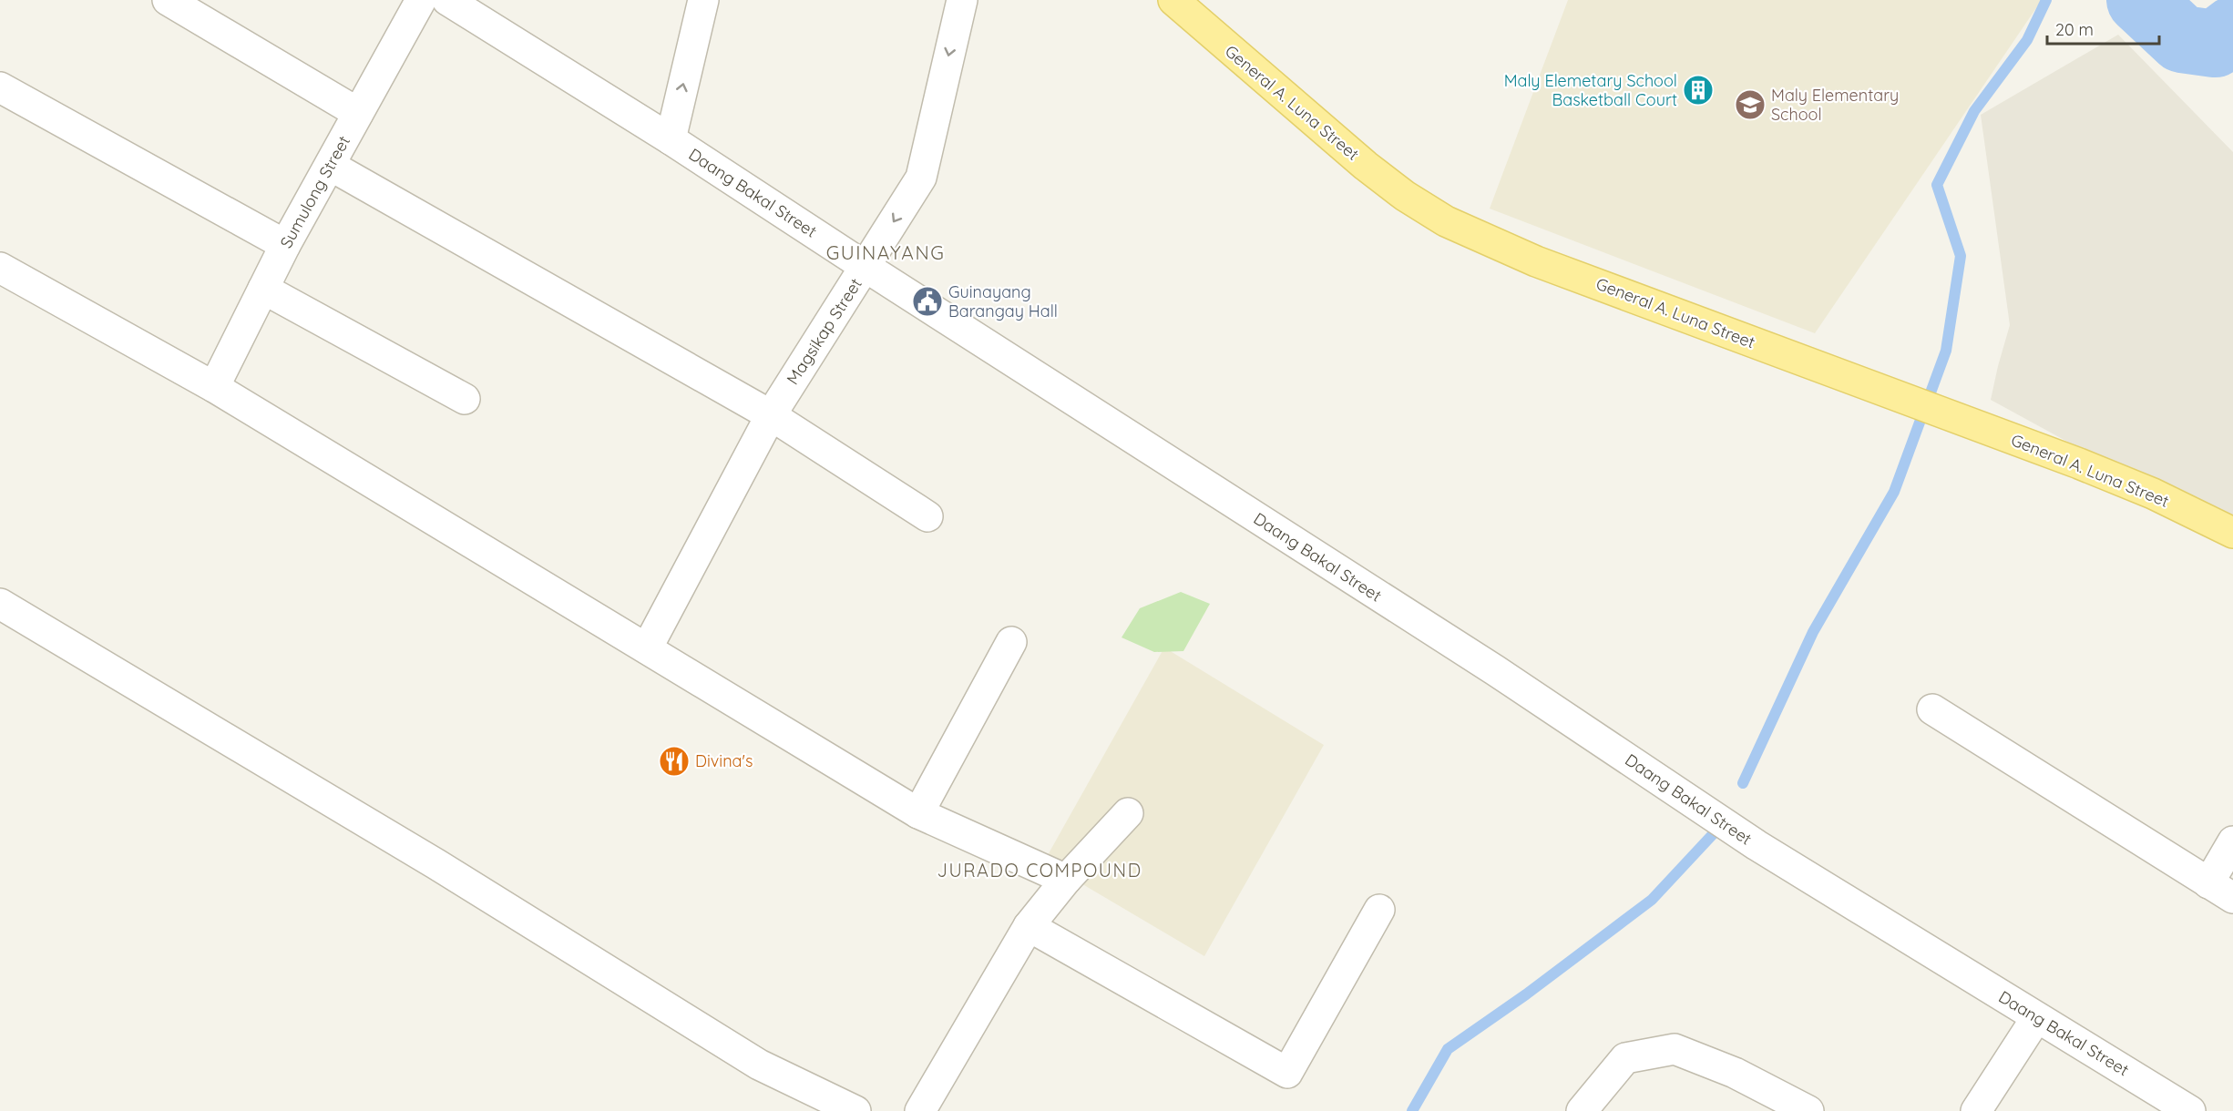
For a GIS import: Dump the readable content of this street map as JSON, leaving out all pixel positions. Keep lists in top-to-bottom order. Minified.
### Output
{"streets":{"main road":["General A. Luna Street"],"street":["Sumulong Street","Daang Bakal Street","Magsikap Street"]},"crossings":[["Daang Bakal Street","Magsikap Street"]],"districts":["GUINAYANG","JURADO COMPOUND"],"places":{"building":["Maly Elemetary School Basketball Court"],"school or university":["Maly Elementary School"],"public building":["Guinayang Barangay Hall"],"restaurant":["Divina's"]},"scale_bar":"20 m"}
